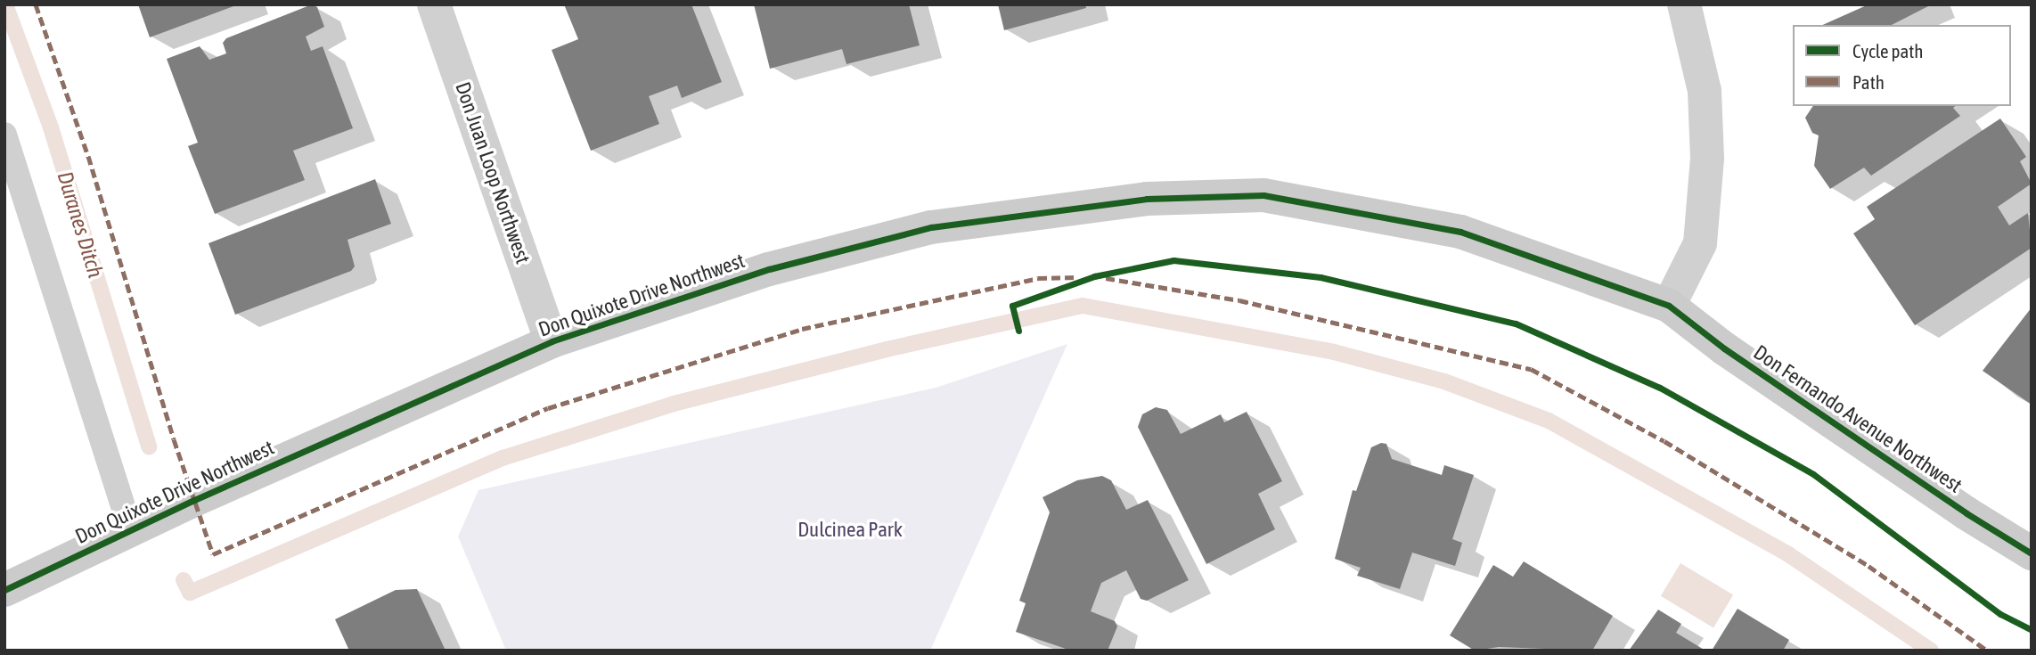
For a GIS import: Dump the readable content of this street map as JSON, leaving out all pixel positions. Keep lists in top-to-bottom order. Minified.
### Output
{"streets":{"street":["Don Juan Loop Northwest","Don Quixote Drive Northwest","Don Fernando Avenue Northwest"]},"crossings":[["Don Juan Loop Northwest","Don Quixote Drive Northwest"],["Don Quixote Drive Northwest","Don Fernando Avenue Northwest"]],"water":["Duranes Ditch"],"parks":["Dulcinea Park"],"legend":["Cycle path","Path"]}
